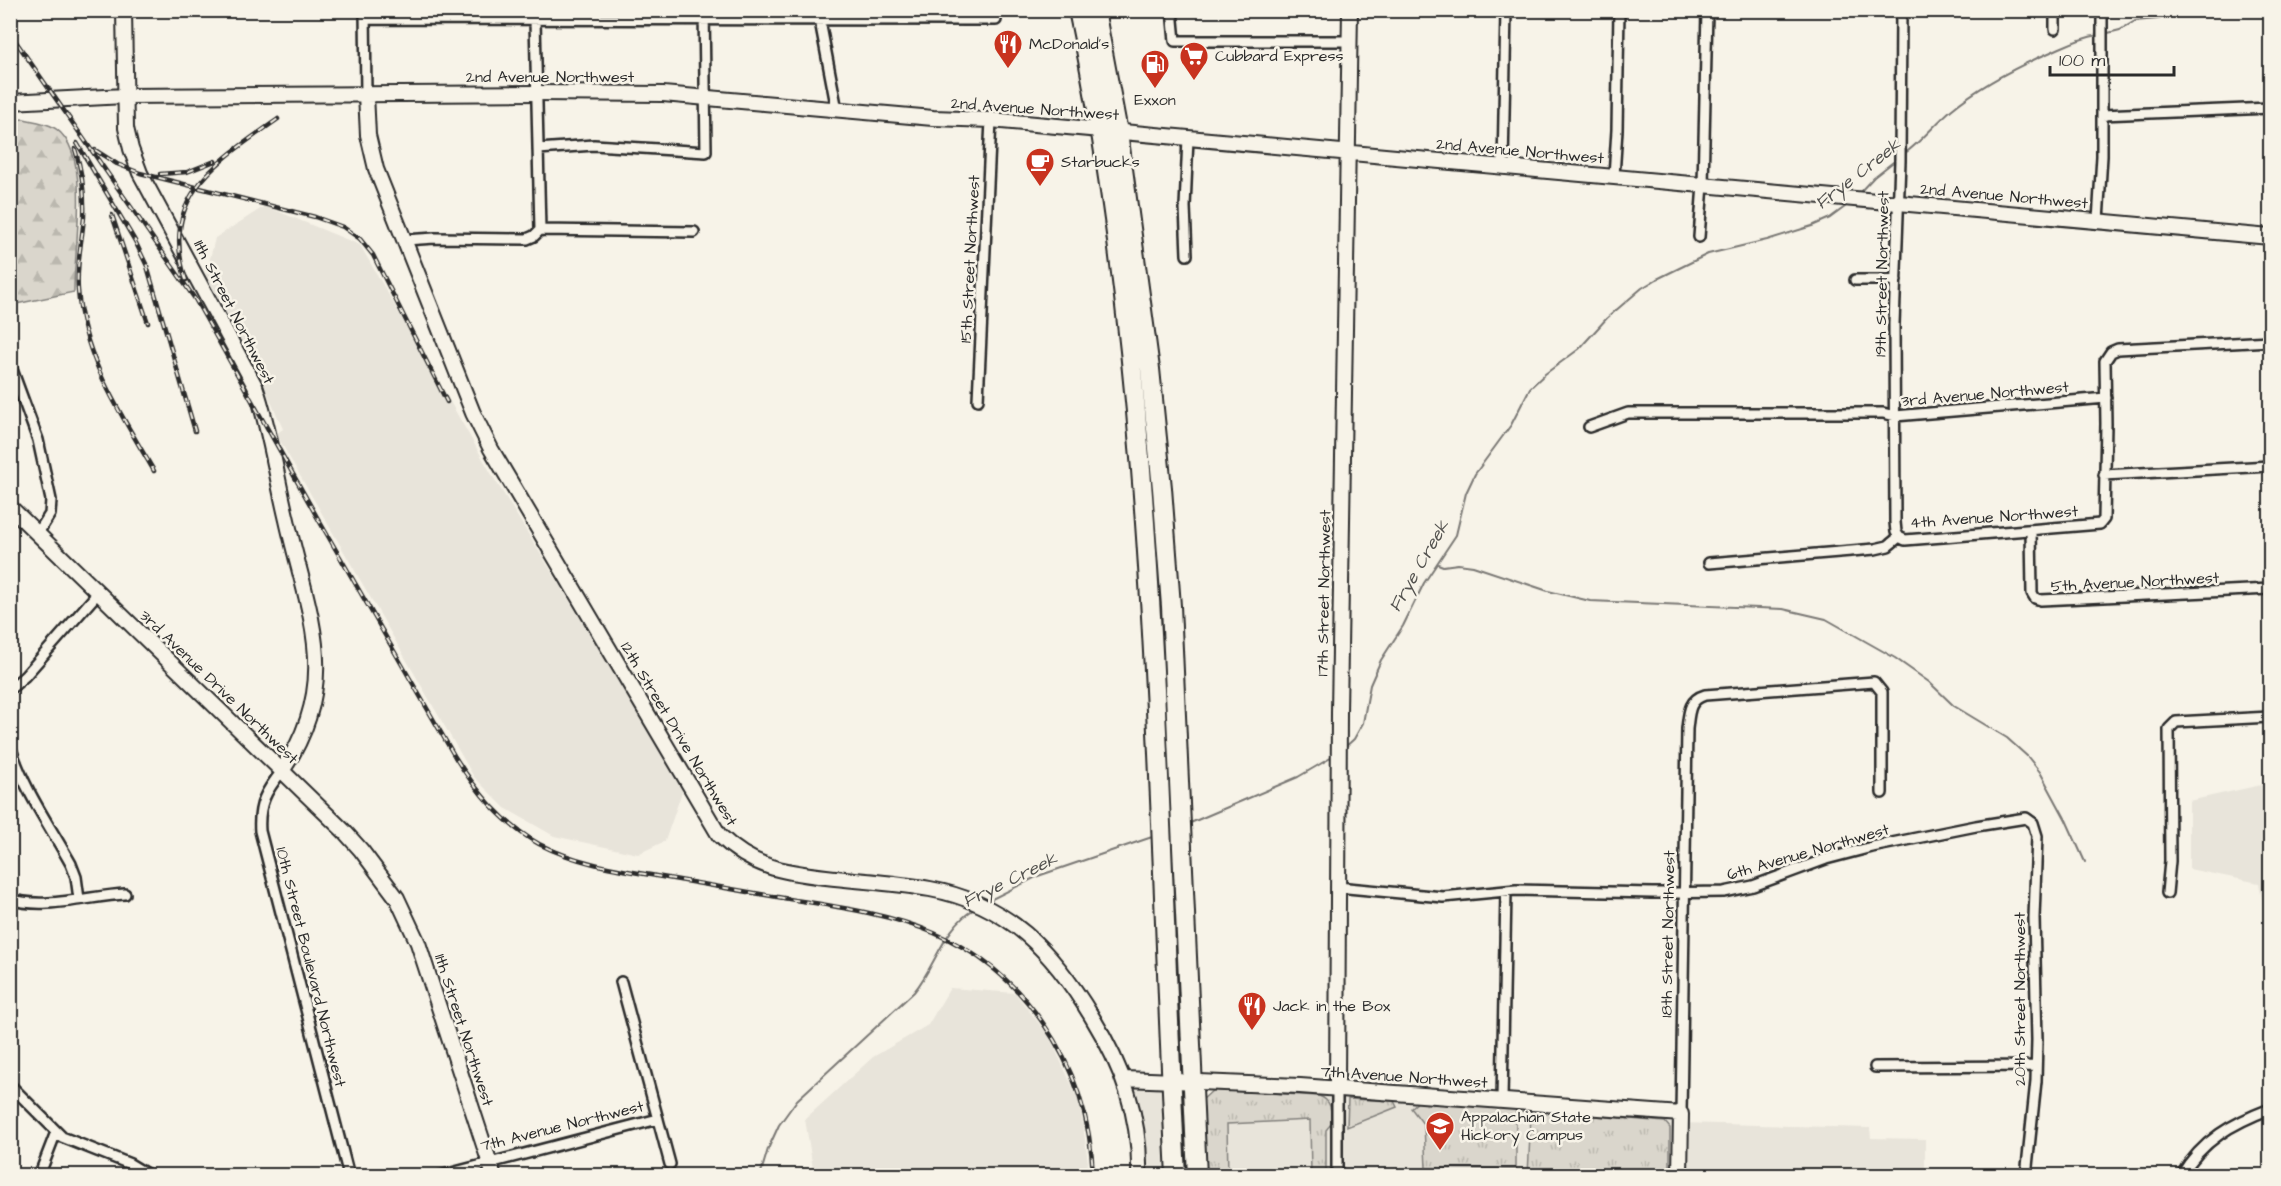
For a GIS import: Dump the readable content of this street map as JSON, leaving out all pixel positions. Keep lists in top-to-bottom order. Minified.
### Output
{"streets":{"street":["2nd Avenue Northwest","15th Street Northwest","19th Street Northwest","11th Street Northwest","3rd Avenue Northwest","4th Avenue Northwest","5th Avenue Northwest","17th Street Northwest","3rd Avenue Drive Northwest","12th Street Drive Northwest","6th Avenue Northwest","18th Street Northwest","10th Street Boulevard Northwest","20th Street Northwest","7th Avenue Northwest"]},"crossings":[["2nd Avenue Northwest","15th Street Northwest"],["2nd Avenue Northwest","19th Street Northwest"],["2nd Avenue Northwest","11th Street Northwest"],["2nd Avenue Northwest","17th Street Northwest"],["2nd Avenue Northwest","12th Street Drive Northwest"],["19th Street Northwest","3rd Avenue Northwest"],["19th Street Northwest","4th Avenue Northwest"],["11th Street Northwest","3rd Avenue Drive Northwest"],["11th Street Northwest","10th Street Boulevard Northwest"],["11th Street Northwest","7th Avenue Northwest"],["4th Avenue Northwest","5th Avenue Northwest"],["17th Street Northwest","6th Avenue Northwest"],["17th Street Northwest","7th Avenue Northwest"],["3rd Avenue Drive Northwest","10th Street Boulevard Northwest"],["12th Street Drive Northwest","7th Avenue Northwest"],["6th Avenue Northwest","18th Street Northwest"],["6th Avenue Northwest","20th Street Northwest"],["18th Street Northwest","7th Avenue Northwest"]],"water":["Frye Creek"],"places":{"restaurant":["McDonald's","Jack in the Box"],"supermarket":["Cubbard Express"],"fuel station":["Exxon"],"cafe":["Starbucks"],"school or university":["Appalachian State Hickory Campus"]},"scale_bar":"100 m"}
